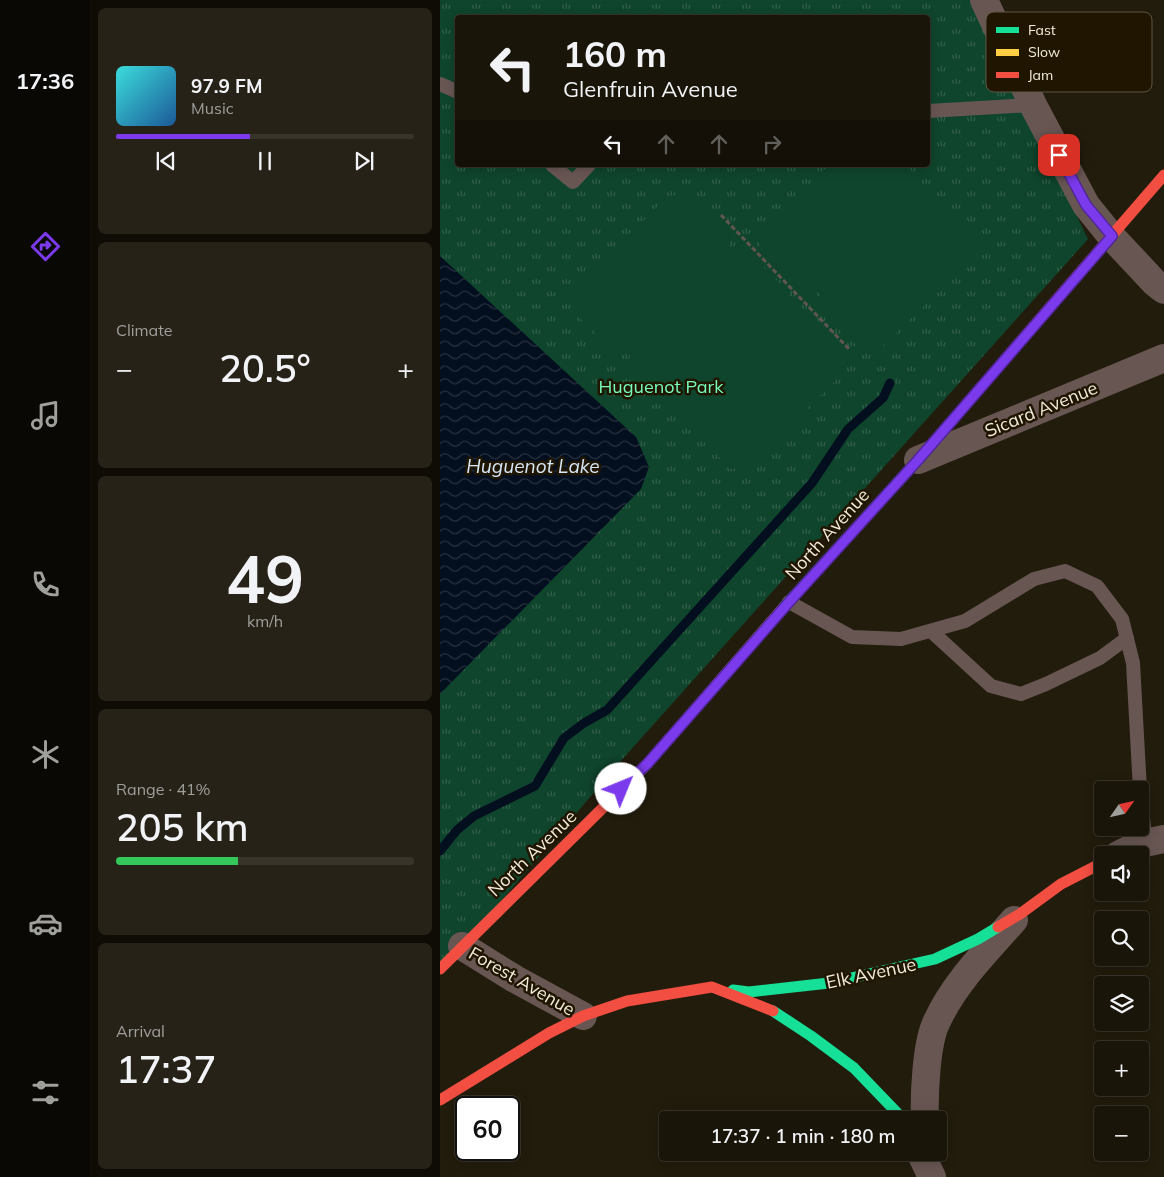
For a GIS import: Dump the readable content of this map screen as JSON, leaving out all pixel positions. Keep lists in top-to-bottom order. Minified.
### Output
{"streets":{"main road":["North Avenue","Elk Avenue","Forest Avenue"],"street":["Sicard Avenue"]},"crossings":[["Sicard Avenue","North Avenue"],["North Avenue","Forest Avenue"],["Elk Avenue","Forest Avenue"]],"water":["Huguenot Lake"],"parks":["Huguenot Park"],"legend":["Fast","Slow","Jam"],"north":"top right","page":{"tabs":"17:36","turn":["160 m","Glenfruin Avenue"],"song":["97.9 FM","Music"],"tile":["Climate",["49","km/h"],["Range · 41%","205 km"],["Arrival","17:37"]],"heat":["−","20.5°","+"],"map_buttons":["+","−"],"limit":"60","trip":"17:37 · 1 min · 180 m"}}
